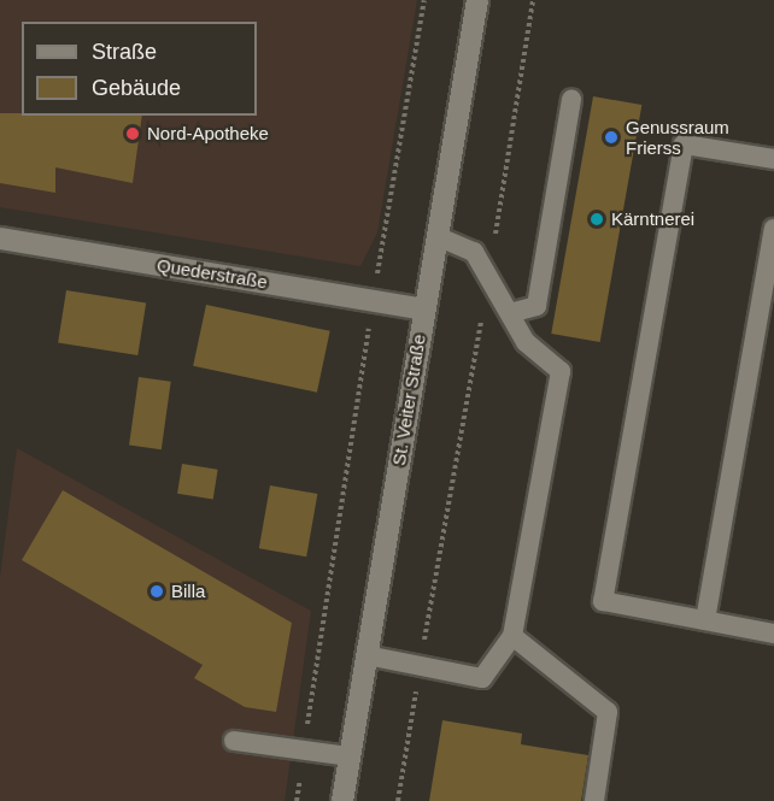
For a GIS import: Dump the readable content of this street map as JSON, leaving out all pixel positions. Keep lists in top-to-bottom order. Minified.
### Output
{"streets":{"main road":["Quederstraße","St. Veiter Straße"]},"crossings":[["Quederstraße","St. Veiter Straße"]],"places":["Nord-Apotheke","Genussraum Frierss","Kärntnerei","Billa"],"legend":["Straße","Gebäude"]}
